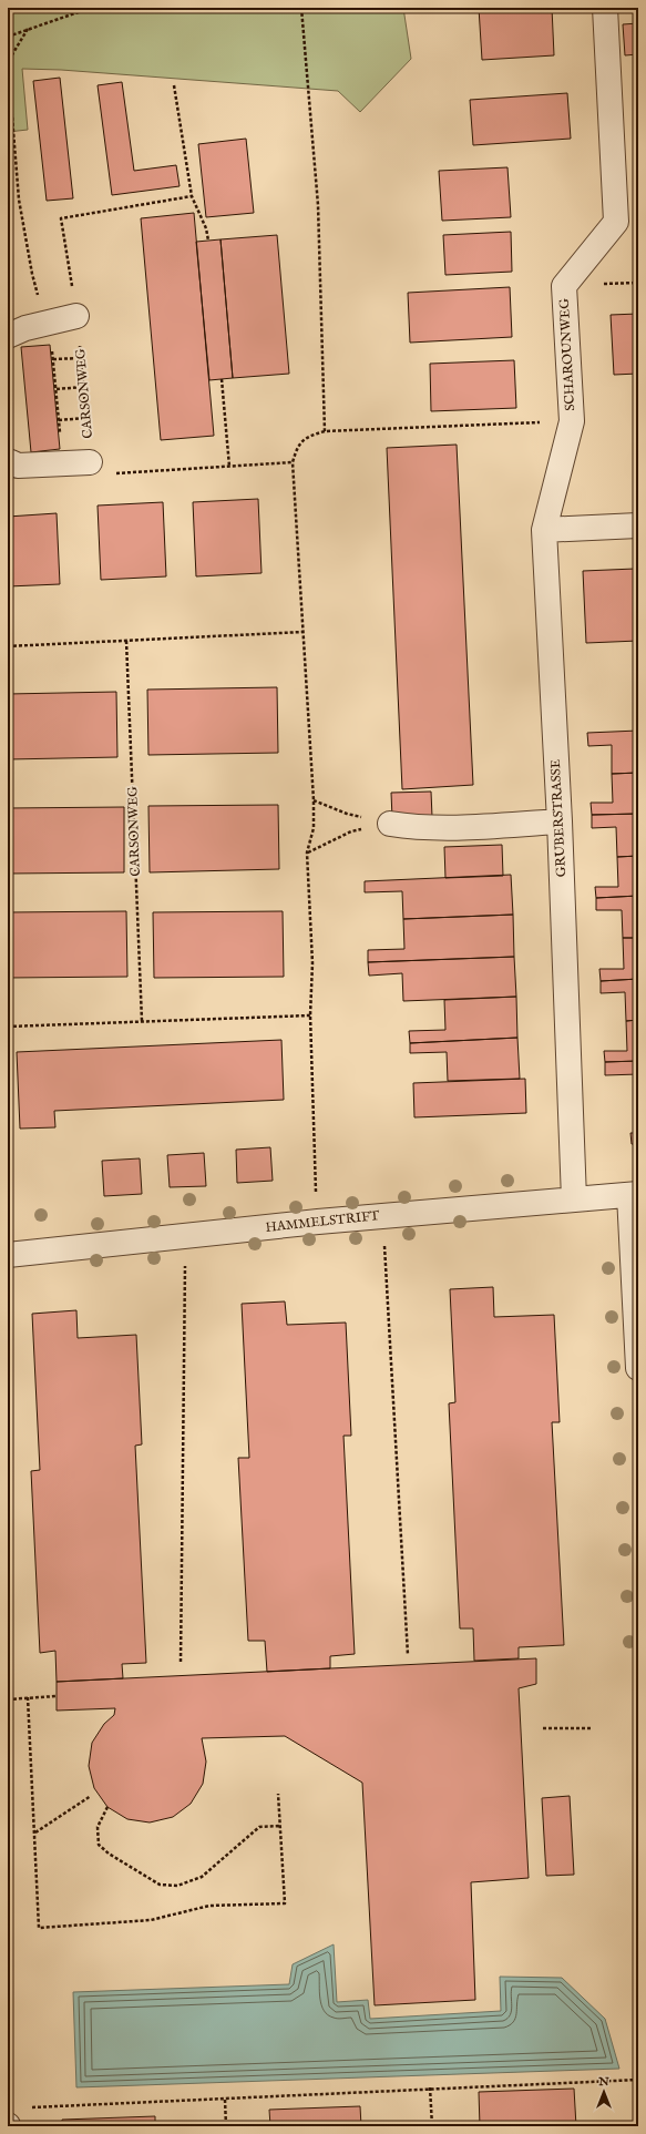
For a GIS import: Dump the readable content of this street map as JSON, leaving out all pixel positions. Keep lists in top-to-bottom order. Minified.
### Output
{"streets":{"street":["SCHAROUNWEG","GRUBERSTRASSE","HAMMELSTRIFT"],"path":["CARSONWEG"]},"crossings":[["SCHAROUNWEG","GRUBERSTRASSE"],["GRUBERSTRASSE","HAMMELSTRIFT"]],"north":"top"}
